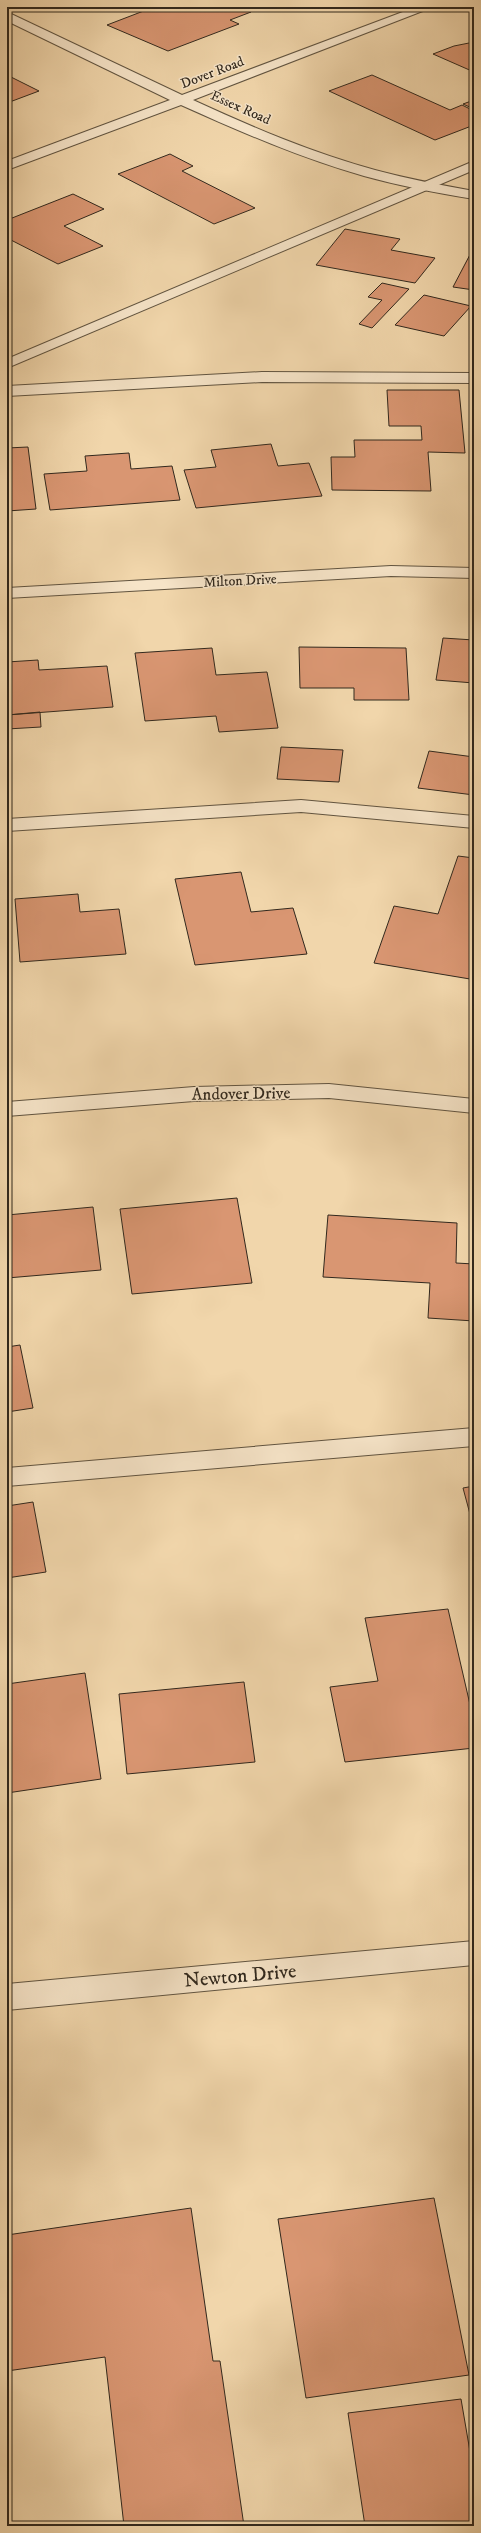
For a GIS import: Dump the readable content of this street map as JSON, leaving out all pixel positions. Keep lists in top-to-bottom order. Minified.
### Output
{"streets":{"street":["Dover Road","Essex Road","Milton Drive","Andover Drive","Newton Drive"]},"crossings":[["Dover Road","Essex Road"]]}
